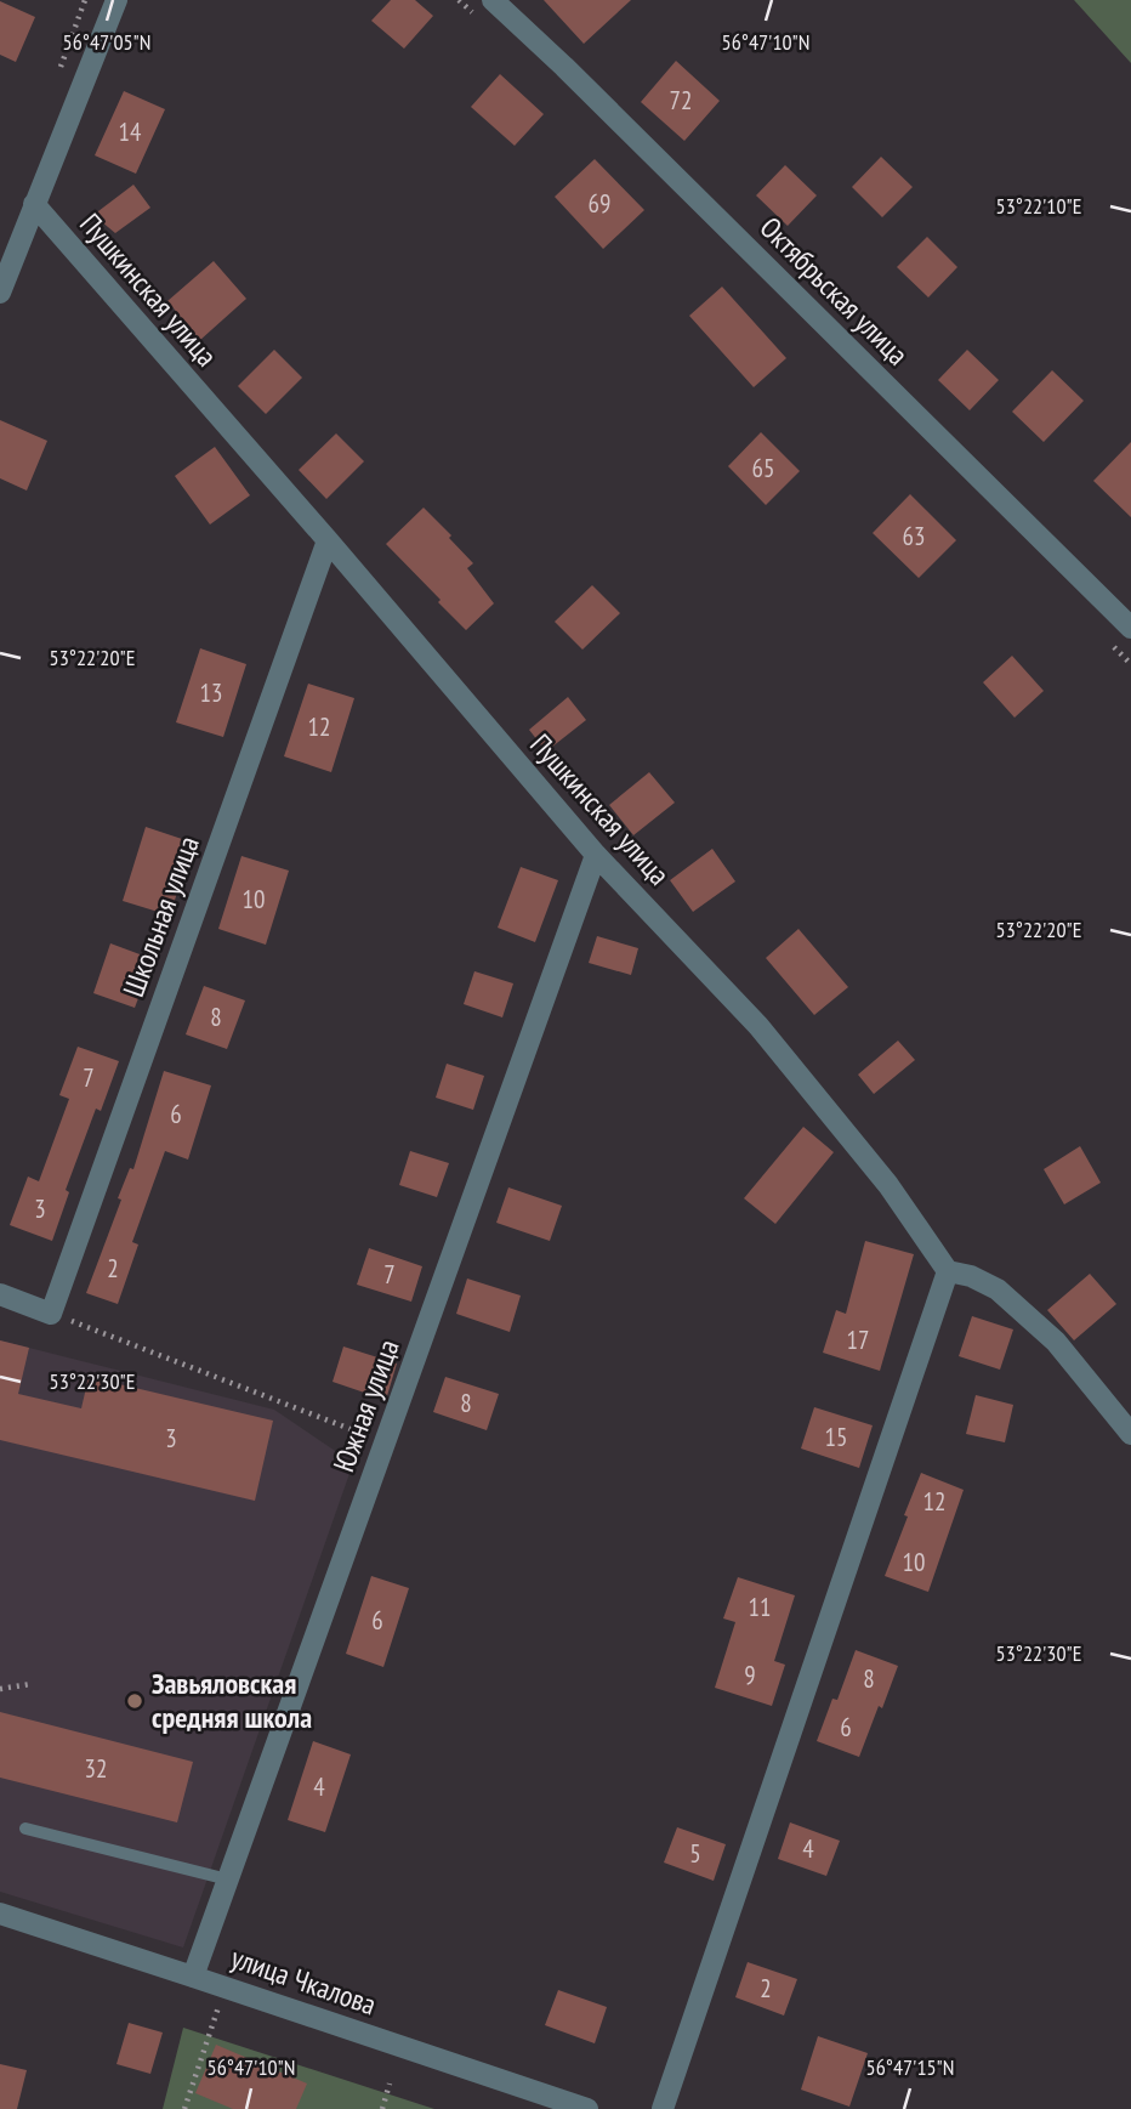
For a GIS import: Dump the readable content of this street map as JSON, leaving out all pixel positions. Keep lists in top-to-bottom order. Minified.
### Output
{"streets":{"street":["Пушкинская улица","Октябрьская улица","Школьная улица","Южная улица","улица Чкалова"]},"crossings":[["Пушкинская улица","Школьная улица"],["Пушкинская улица","Южная улица"],["Южная улица","улица Чкалова"]],"places":["Завьяловская средняя школа"],"house_numbers":["72","14","69","65","63","13","12","10","8","7","6","3","2","7","17","8","15","3","12","10","11","6","9","8","6","32","4","4","5","2"],"coordinates":["56°47'05\"N","56°47'10\"N","53°22'10\"E","53°22'20\"E","53°22'30\"E","56°47'15\"N"]}
